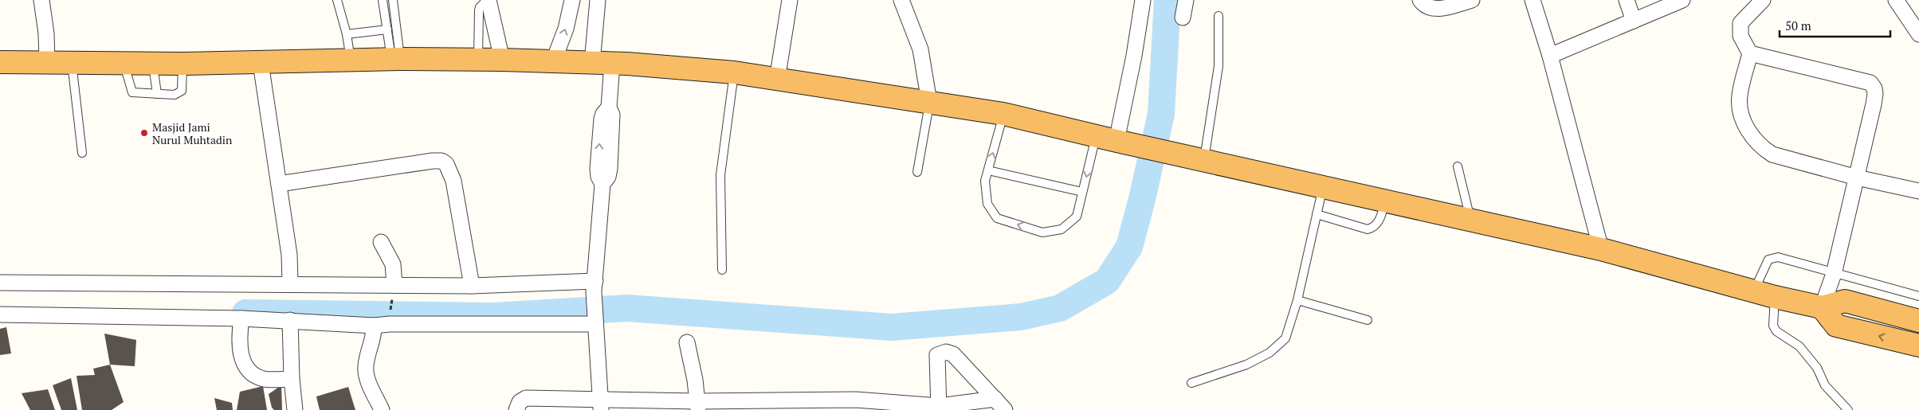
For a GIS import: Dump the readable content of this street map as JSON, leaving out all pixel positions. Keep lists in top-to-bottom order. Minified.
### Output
{"places":["Masjid Jami Nurul Muhtadin"],"scale_bar":"50 m"}
